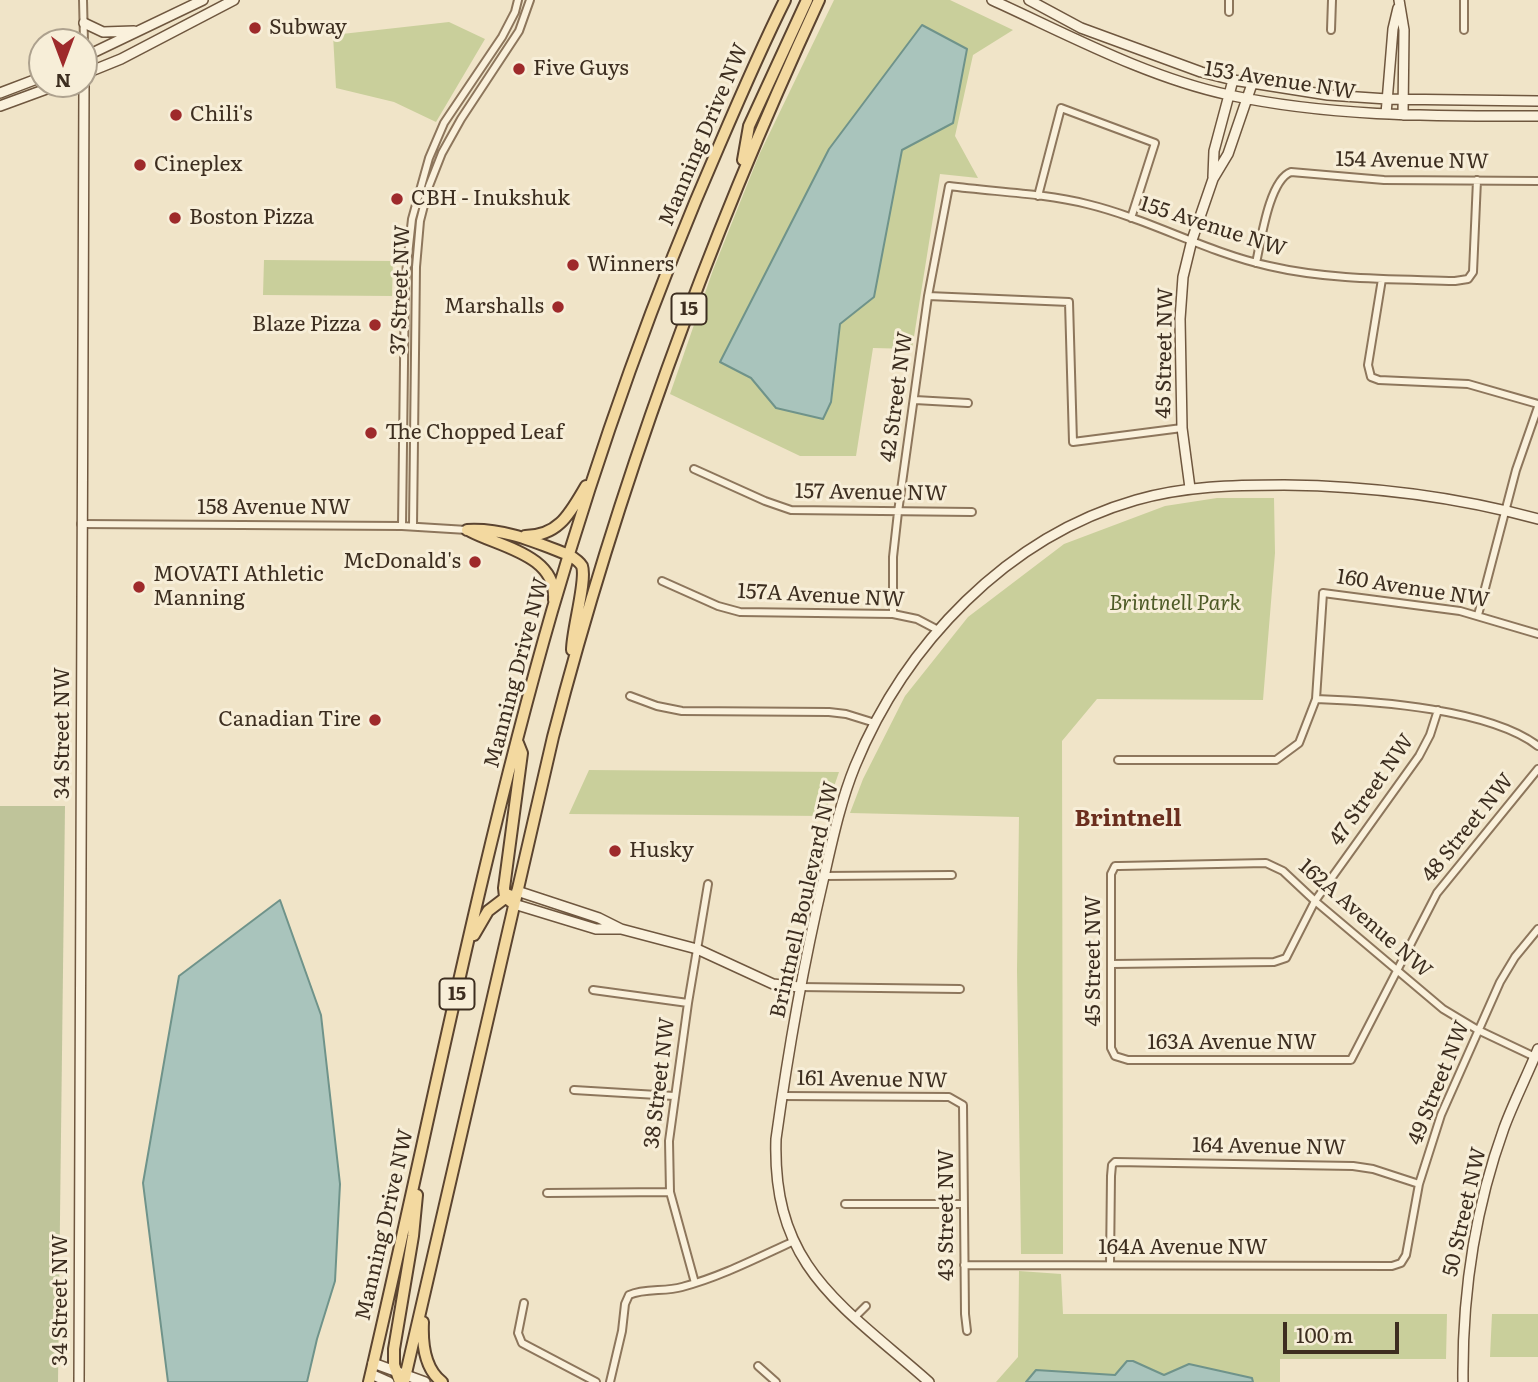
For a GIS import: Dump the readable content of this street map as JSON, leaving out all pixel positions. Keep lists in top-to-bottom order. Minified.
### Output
{"streets":{"main road":["Manning Drive NW","15"],"street":["153 Avenue NW","154 Avenue NW","155 Avenue NW","37 Street NW","45 Street NW","42 Street NW","157 Avenue NW","158 Avenue NW","160 Avenue NW","157A Avenue NW","34 Street NW","47 Street NW","48 Street NW","Brintnell Boulevard NW","162A Avenue NW","163A Avenue NW","161 Avenue NW","38 Street NW","49 Street NW","164 Avenue NW","50 Street NW","43 Street NW","164A Avenue NW"]},"crossings":[["153 Avenue NW","45 Street NW"],["154 Avenue NW","155 Avenue NW"],["155 Avenue NW","45 Street NW"],["155 Avenue NW","42 Street NW"],["37 Street NW","158 Avenue NW"],["45 Street NW","47 Street NW"],["45 Street NW","Brintnell Boulevard NW"],["45 Street NW","162A Avenue NW"],["45 Street NW","163A Avenue NW"],["42 Street NW","157 Avenue NW"],["42 Street NW","157A Avenue NW"],["158 Avenue NW","34 Street NW"],["157A Avenue NW","Brintnell Boulevard NW"],["47 Street NW","162A Avenue NW"],["48 Street NW","162A Avenue NW"],["48 Street NW","163A Avenue NW"],["Brintnell Boulevard NW","161 Avenue NW"],["162A Avenue NW","49 Street NW"],["162A Avenue NW","50 Street NW"],["161 Avenue NW","43 Street NW"],["49 Street NW","164 Avenue NW"],["49 Street NW","164A Avenue NW"],["164 Avenue NW","164A Avenue NW"],["43 Street NW","164A Avenue NW"]],"districts":["Brintnell"],"parks":["Brintnell Park"],"places":["Subway","Five Guys","Chili's","Cineplex","CBH - Inukshuk","Boston Pizza","Winners","Marshalls","Blaze Pizza","The Chopped Leaf","McDonald's","MOVATI Athletic Manning","Canadian Tire","Husky"],"scale_bar":"100 m","north":"bottom"}
